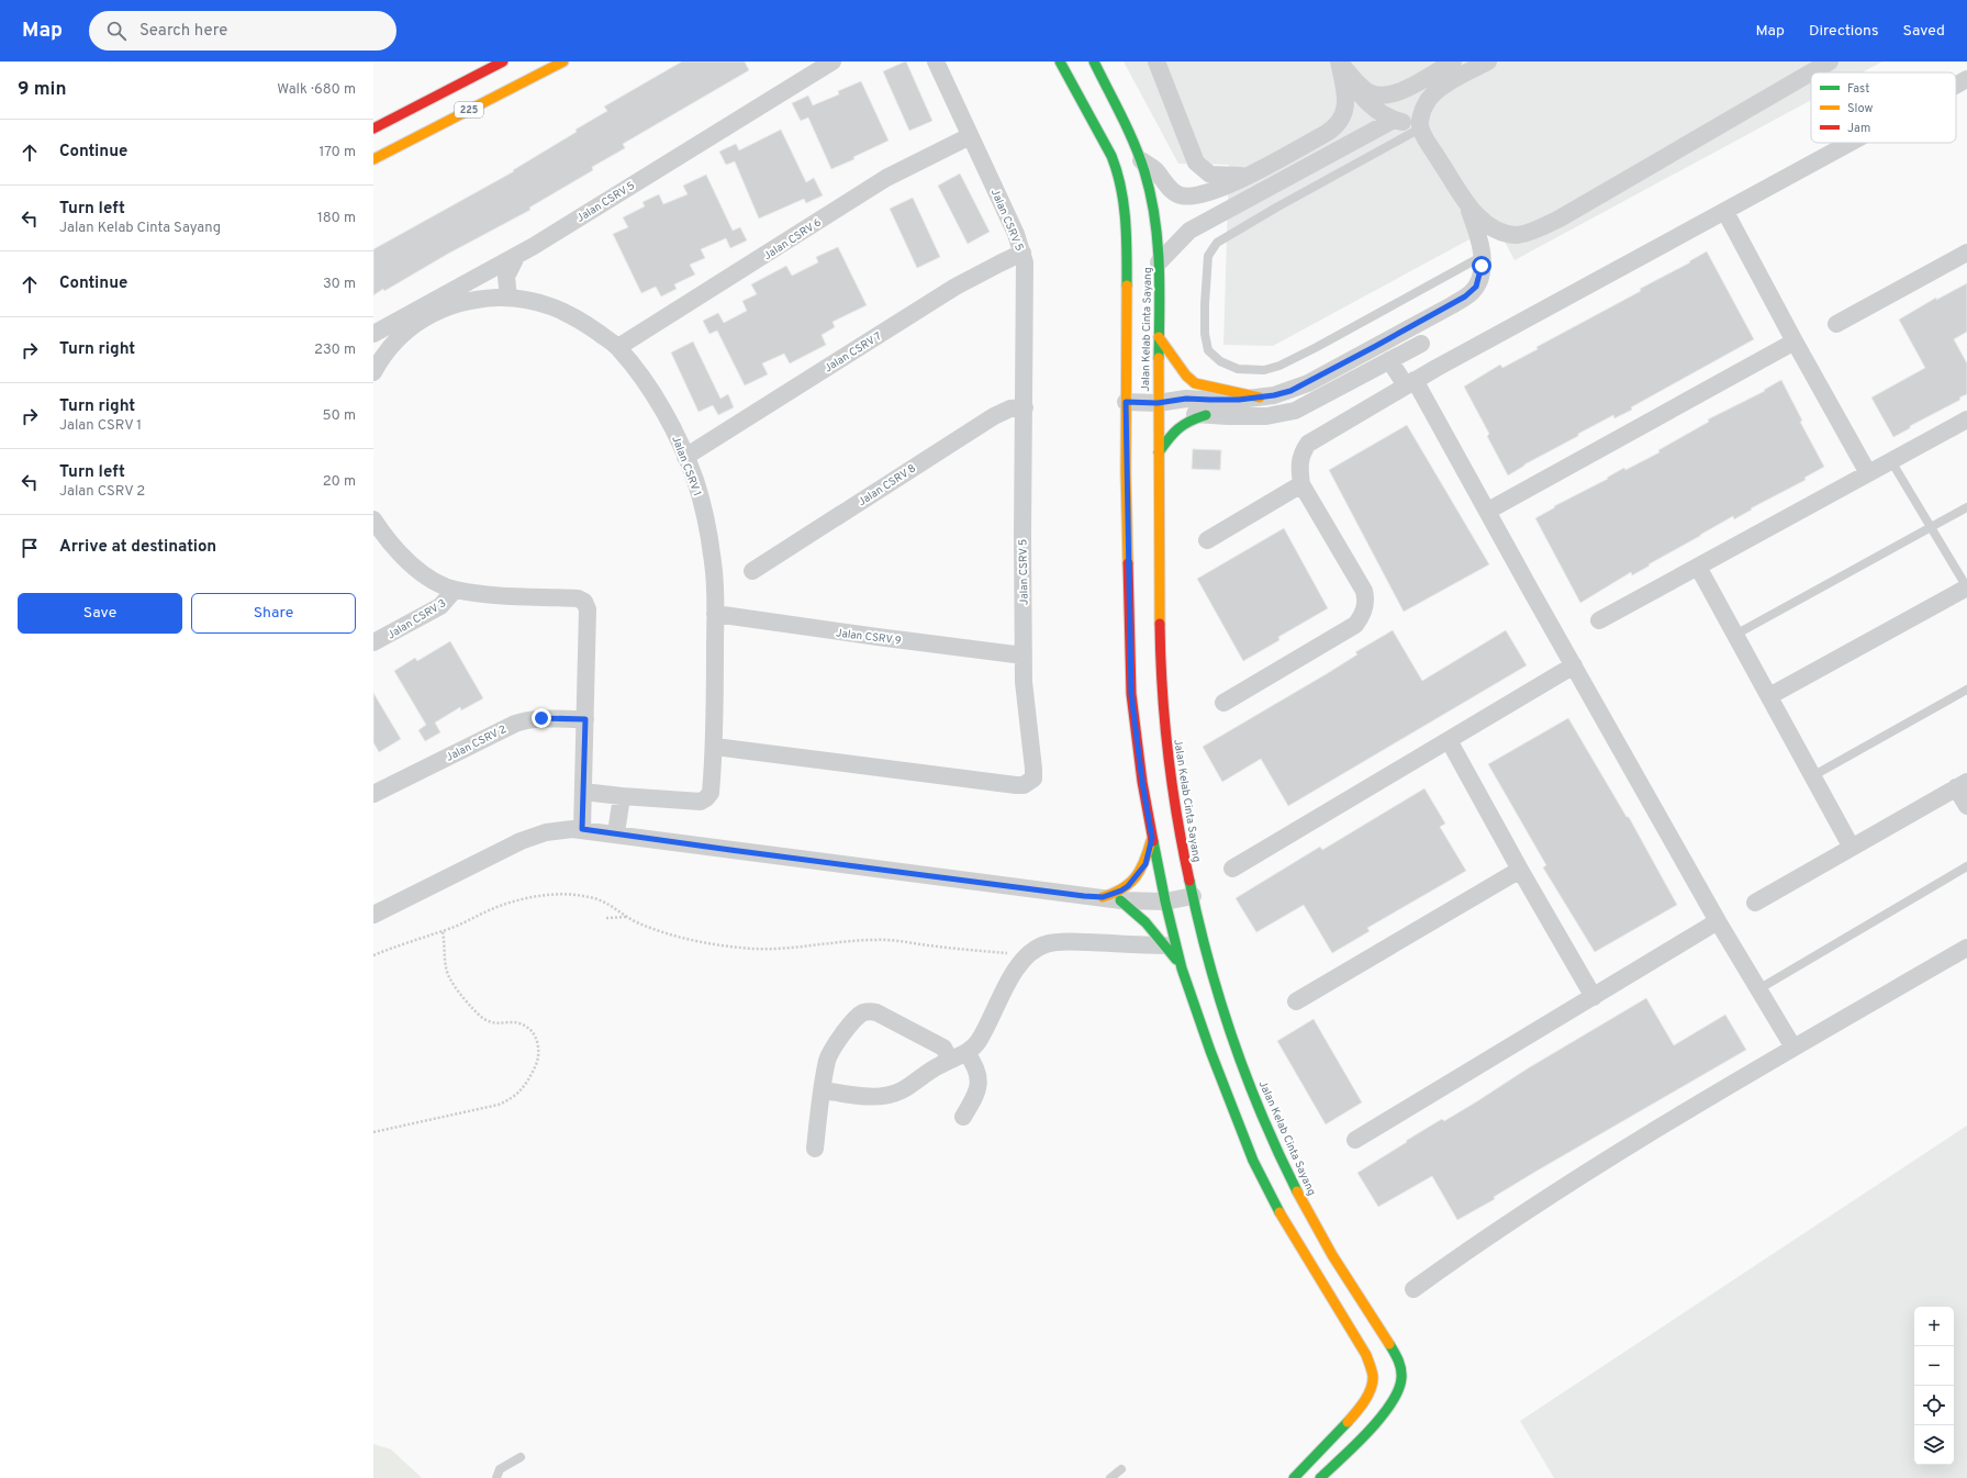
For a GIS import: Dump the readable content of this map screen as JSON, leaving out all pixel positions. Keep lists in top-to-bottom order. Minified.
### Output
{"streets":{"main road":["225","Jalan Kelab Cinta Sayang"],"street":["Jalan CSRV 5","Jalan CSRV 6","Jalan CSRV 7","Jalan CSRV 1","Jalan CSRV 8","Jalan CSRV 3","Jalan CSRV 9","Jalan CSRV 2"]},"crossings":[["Jalan CSRV 5","Jalan CSRV 6"],["Jalan CSRV 5","Jalan CSRV 7"],["Jalan CSRV 5","Jalan CSRV 1"],["Jalan CSRV 5","Jalan CSRV 8"],["Jalan CSRV 5","Jalan CSRV 9"],["Jalan CSRV 6","Jalan CSRV 1"],["Jalan CSRV 7","Jalan CSRV 1"],["Jalan CSRV 1","Jalan CSRV 9"]],"legend":["Fast","Slow","Jam"],"page":{"header":"Map","search":"Search here","nav":["Map","Directions","Saved"],"heading":["9 min","Walk · 680 m"],"list":[["Continue","170 m"],["Turn left","Jalan Kelab Cinta Sayang","180 m"],["Continue","30 m"],["Turn right","230 m"],["Turn right","Jalan CSRV 1","50 m"],["Turn left","Jalan CSRV 2","20 m"],"Arrive at destination"],"buttons":["Save","Share"],"map_buttons":["+","−"]}}
